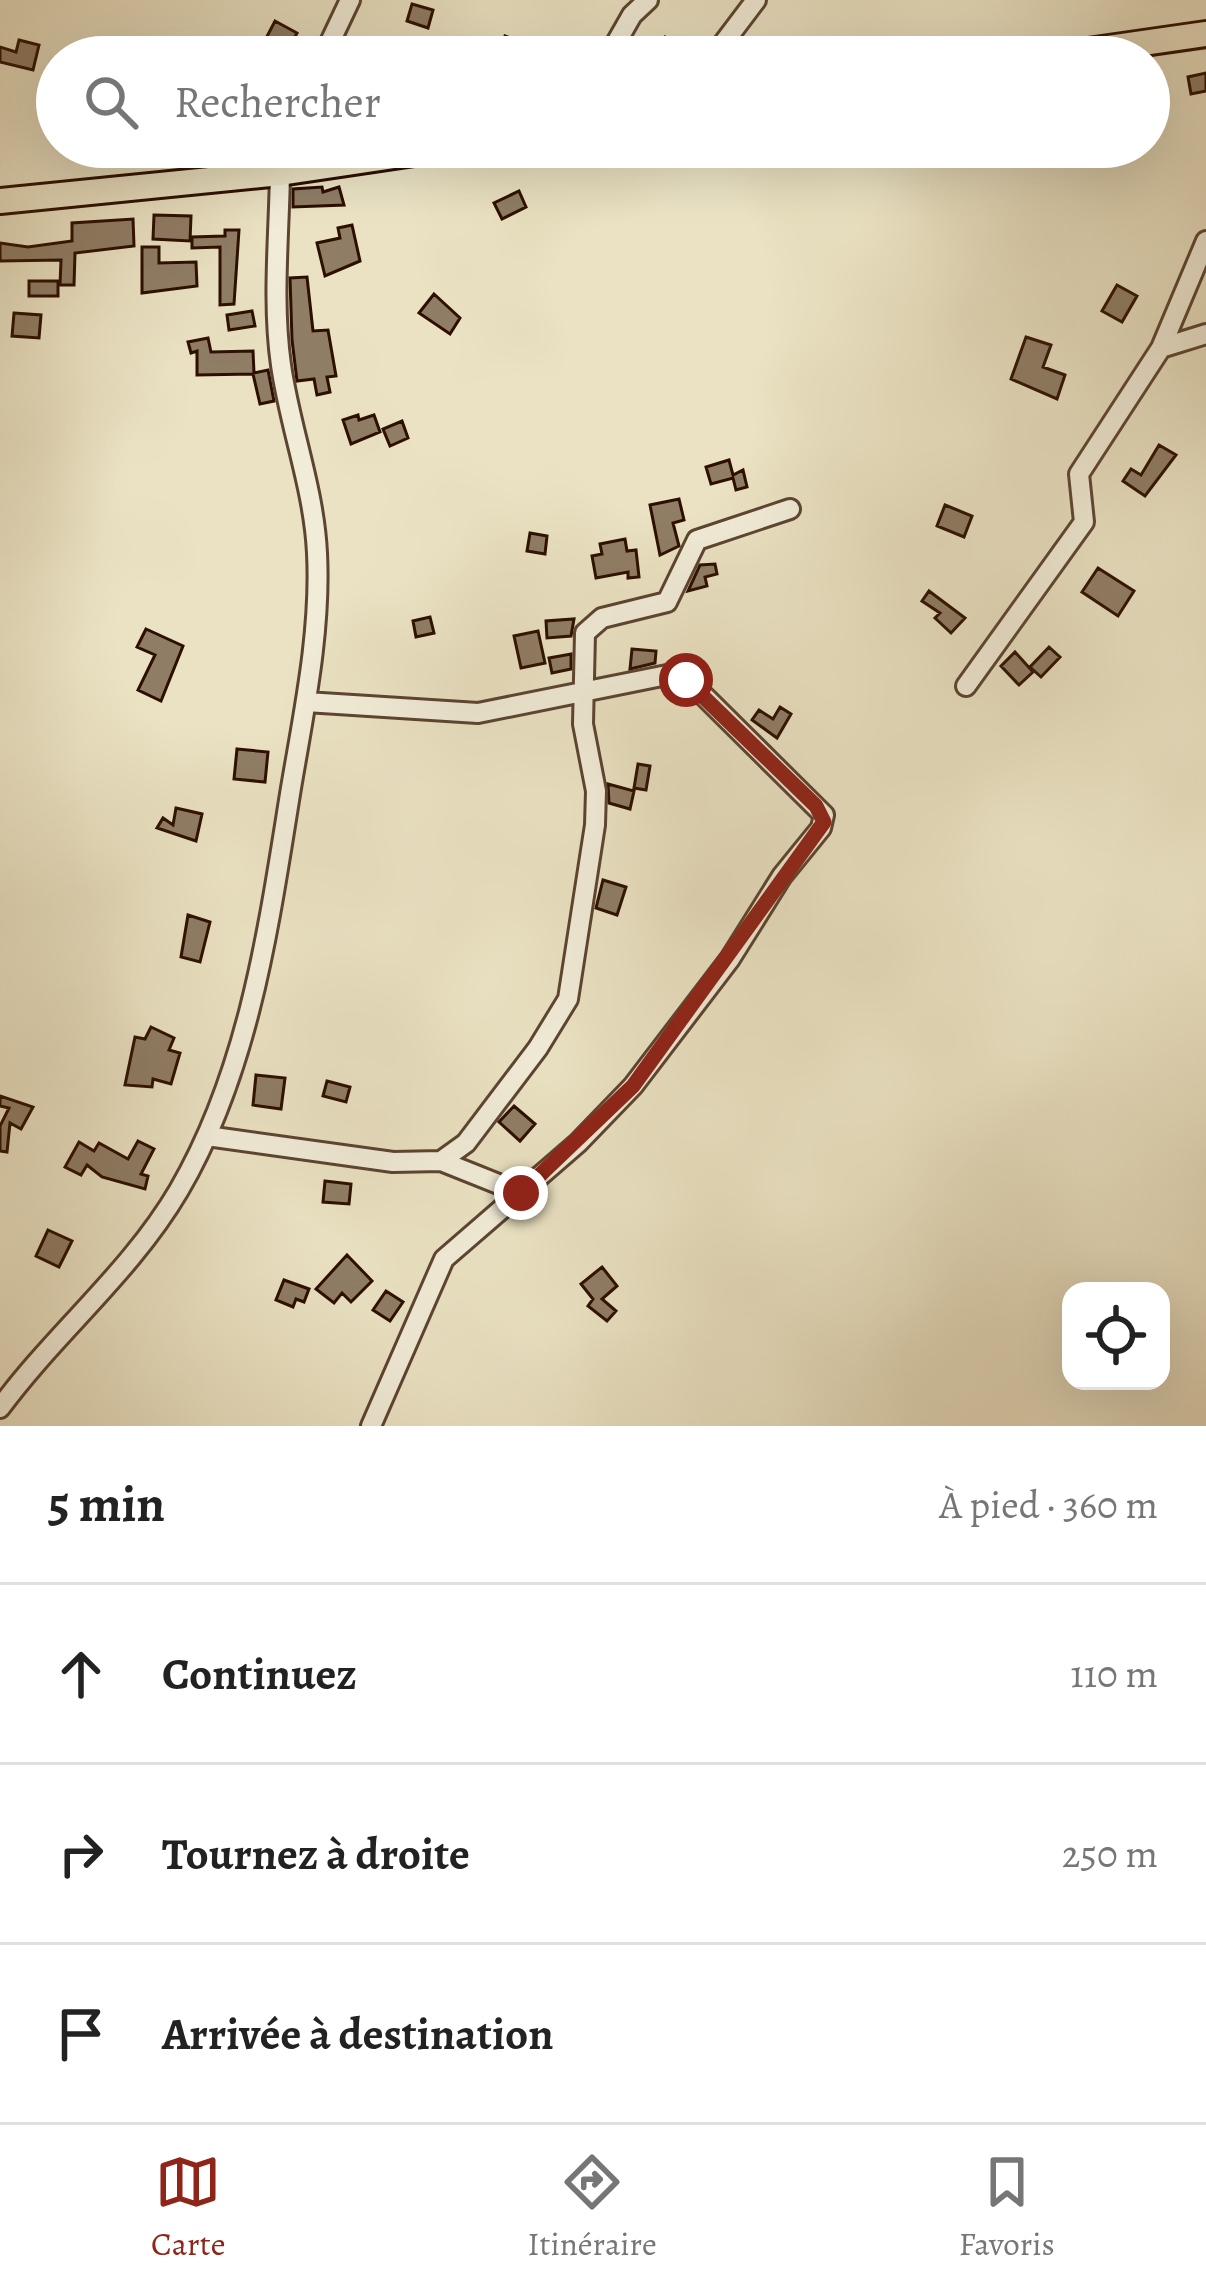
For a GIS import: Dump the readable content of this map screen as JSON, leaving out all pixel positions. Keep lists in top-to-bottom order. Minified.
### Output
{"page":{"search":"Rechercher","heading":["5 min","À pied · 360 m"],"list":[["Continuez","110 m"],["Tournez à droite","250 m"],"Arrivée à destination"],"nav":["Carte","Itinéraire","Favoris"]}}
